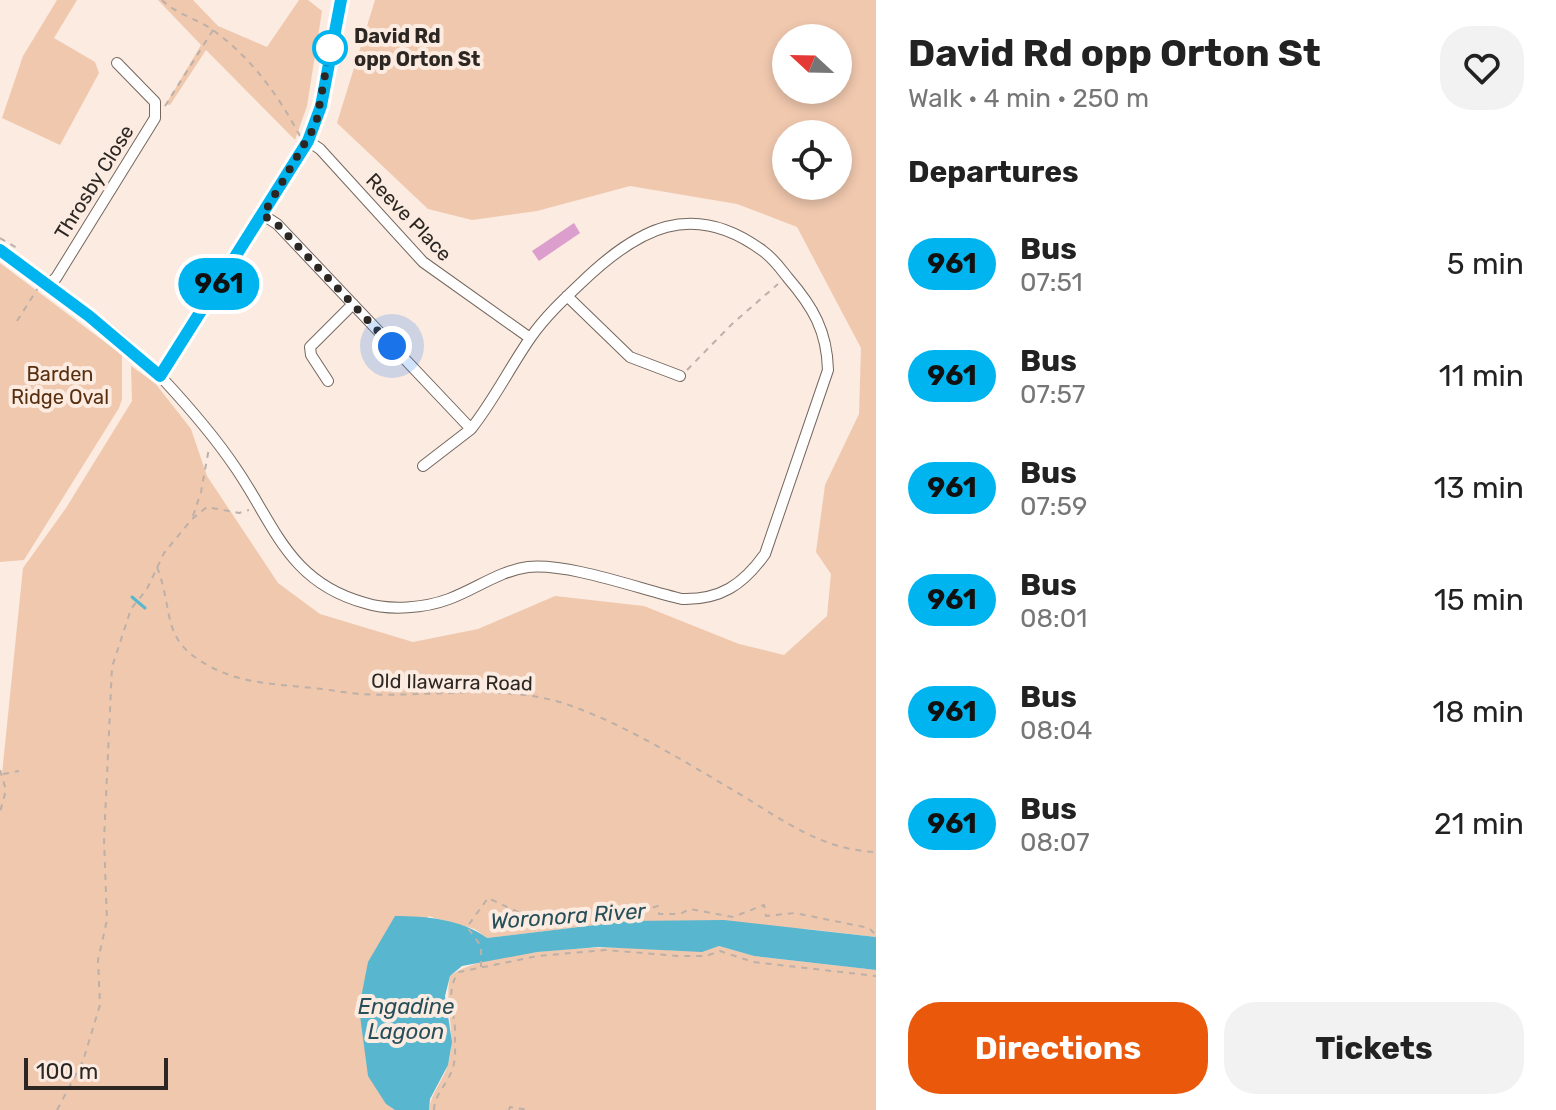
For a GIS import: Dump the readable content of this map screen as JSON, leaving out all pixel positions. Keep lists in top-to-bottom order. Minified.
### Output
{"streets":{"street":["Throsby Close","Reeve Place"],"path":["Old Ilawarra Road"]},"water":["Woronora River","Engadine Lagoon"],"parks":["Barden Ridge Oval"],"places":["David Rd opp Orton St"],"lines":["bus line 961"],"scale_bar":"100 m","north":"left","page":{"on_map":"961","heading":[["David Rd opp Orton St","Walk · 4 min · 250 m"],"Departures"],"list":[{"mark":"961","name":"Bus","note":"07:51","value":"5 min"},{"mark":"961","name":"Bus","note":"07:57","value":"11 min"},{"mark":"961","name":"Bus","note":"07:59","value":"13 min"},{"mark":"961","name":"Bus","note":"08:01","value":"15 min"},{"mark":"961","name":"Bus","note":"08:04","value":"18 min"},{"mark":"961","name":"Bus","note":"08:07","value":"21 min"}],"buttons":["Directions","Tickets"],"scale":"100 m"}}
